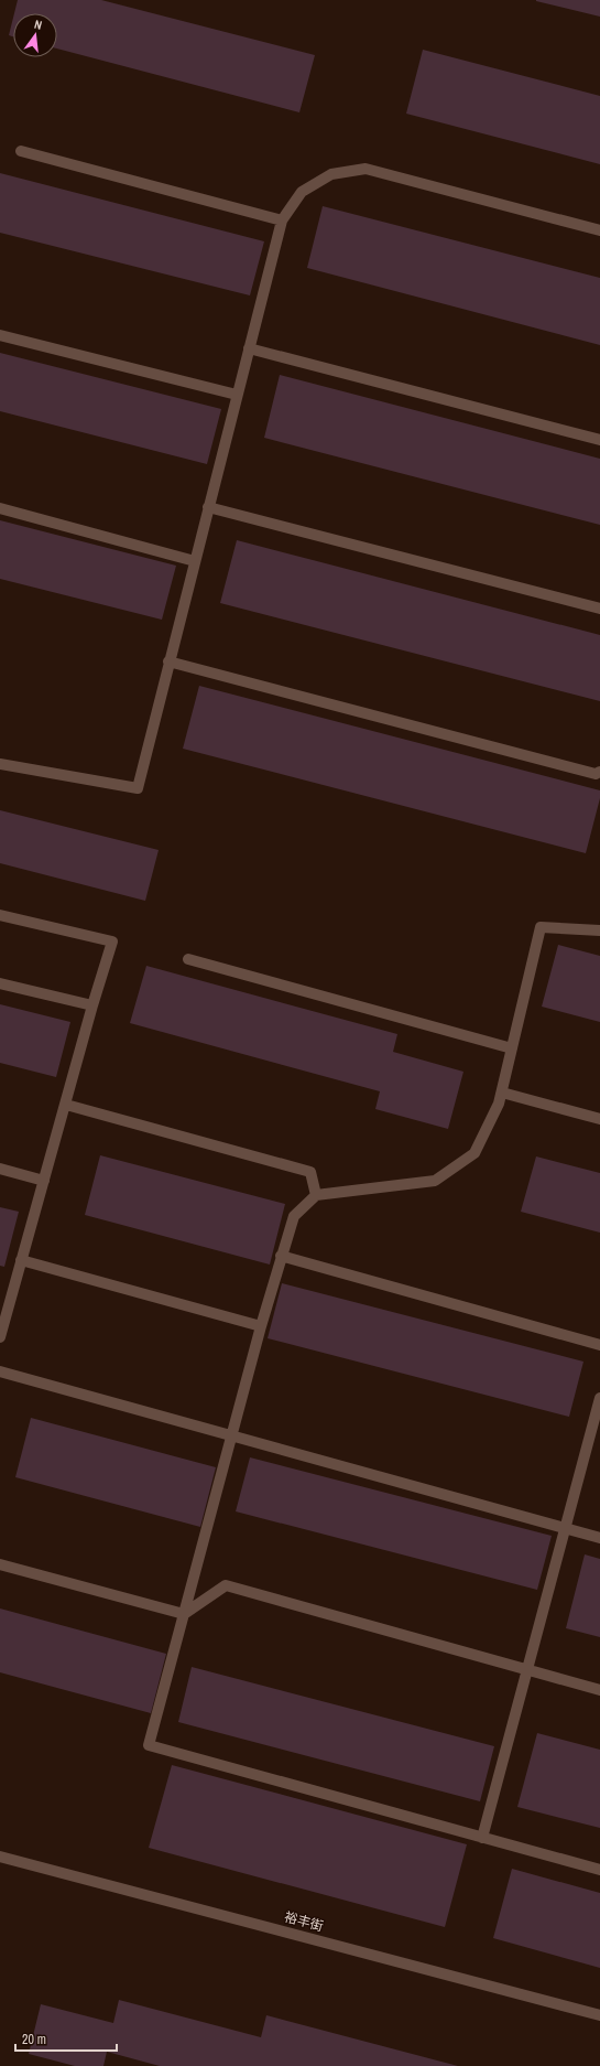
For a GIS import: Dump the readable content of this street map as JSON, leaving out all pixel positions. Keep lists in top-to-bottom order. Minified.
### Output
{"streets":{"street":["裕丰街"]},"scale_bar":"20 m","north":"top"}
